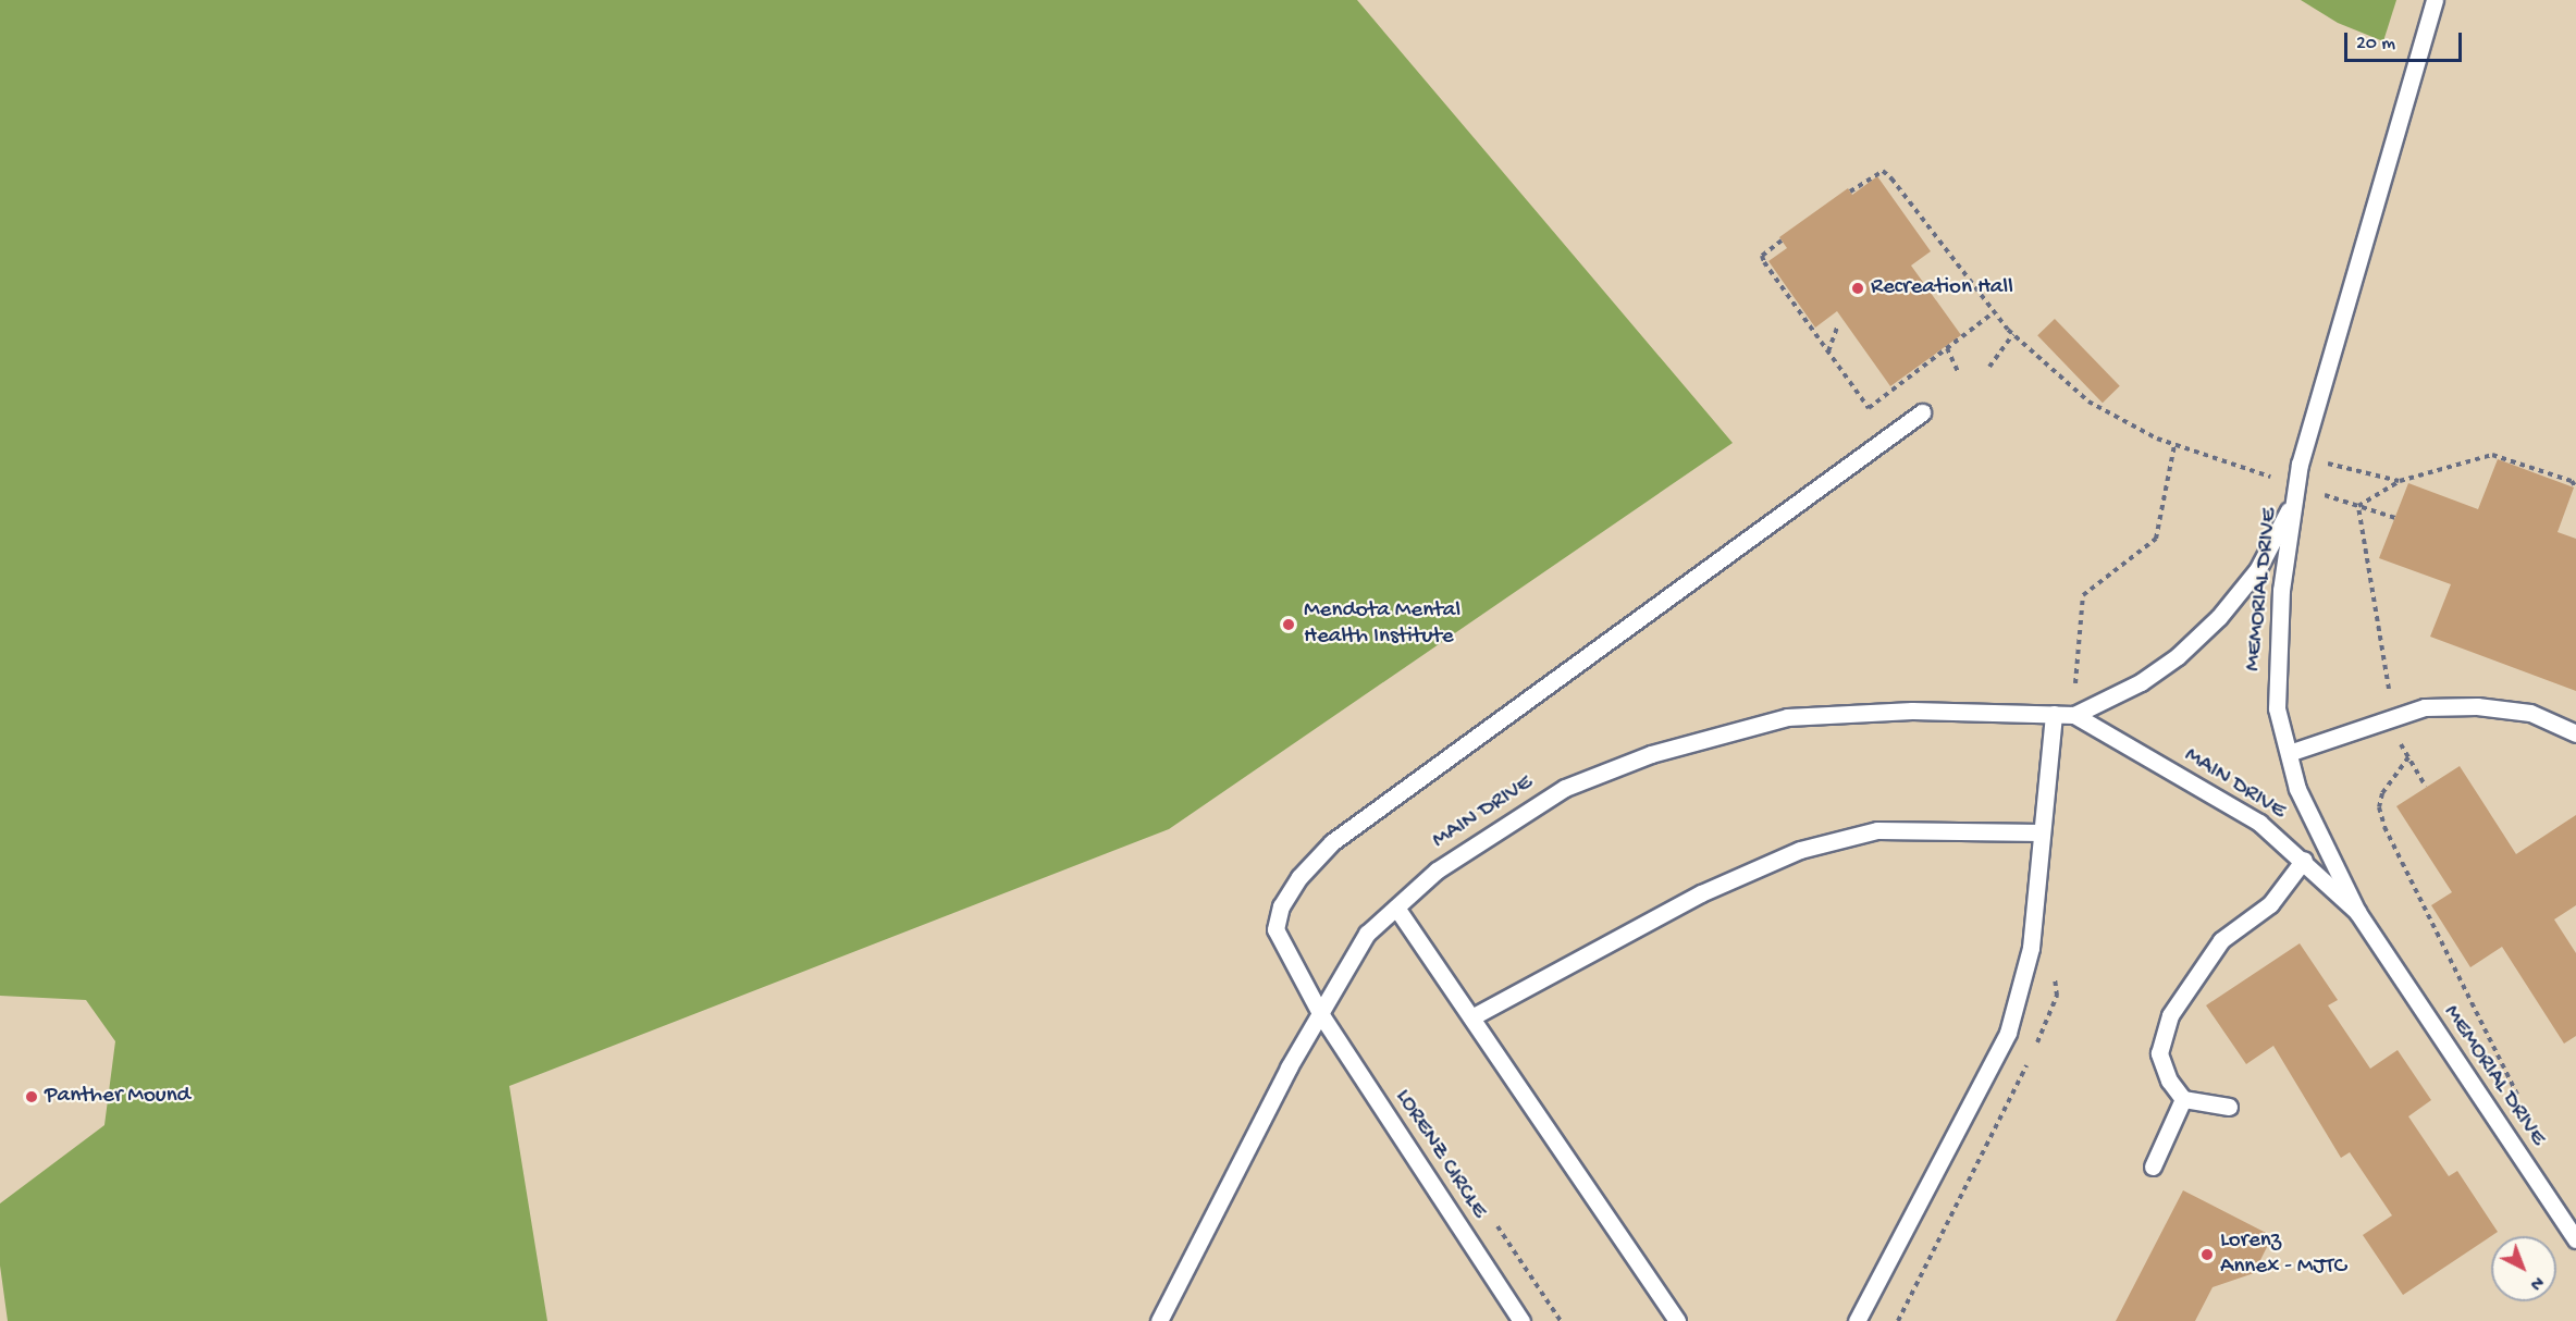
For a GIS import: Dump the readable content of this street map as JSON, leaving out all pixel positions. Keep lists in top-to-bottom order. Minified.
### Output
{"streets":{"lane":["MEMORIAL DRIVE","MAIN DRIVE","LORENZ CIRCLE"]},"crossings":[["MEMORIAL DRIVE","MAIN DRIVE"],["MAIN DRIVE","LORENZ CIRCLE"]],"places":["Recreation Hall","Mendota Mental Health Institute","Panther Mound","Lorenz Annex - MJTC"],"scale_bar":"20 m","north":"bottom right"}
